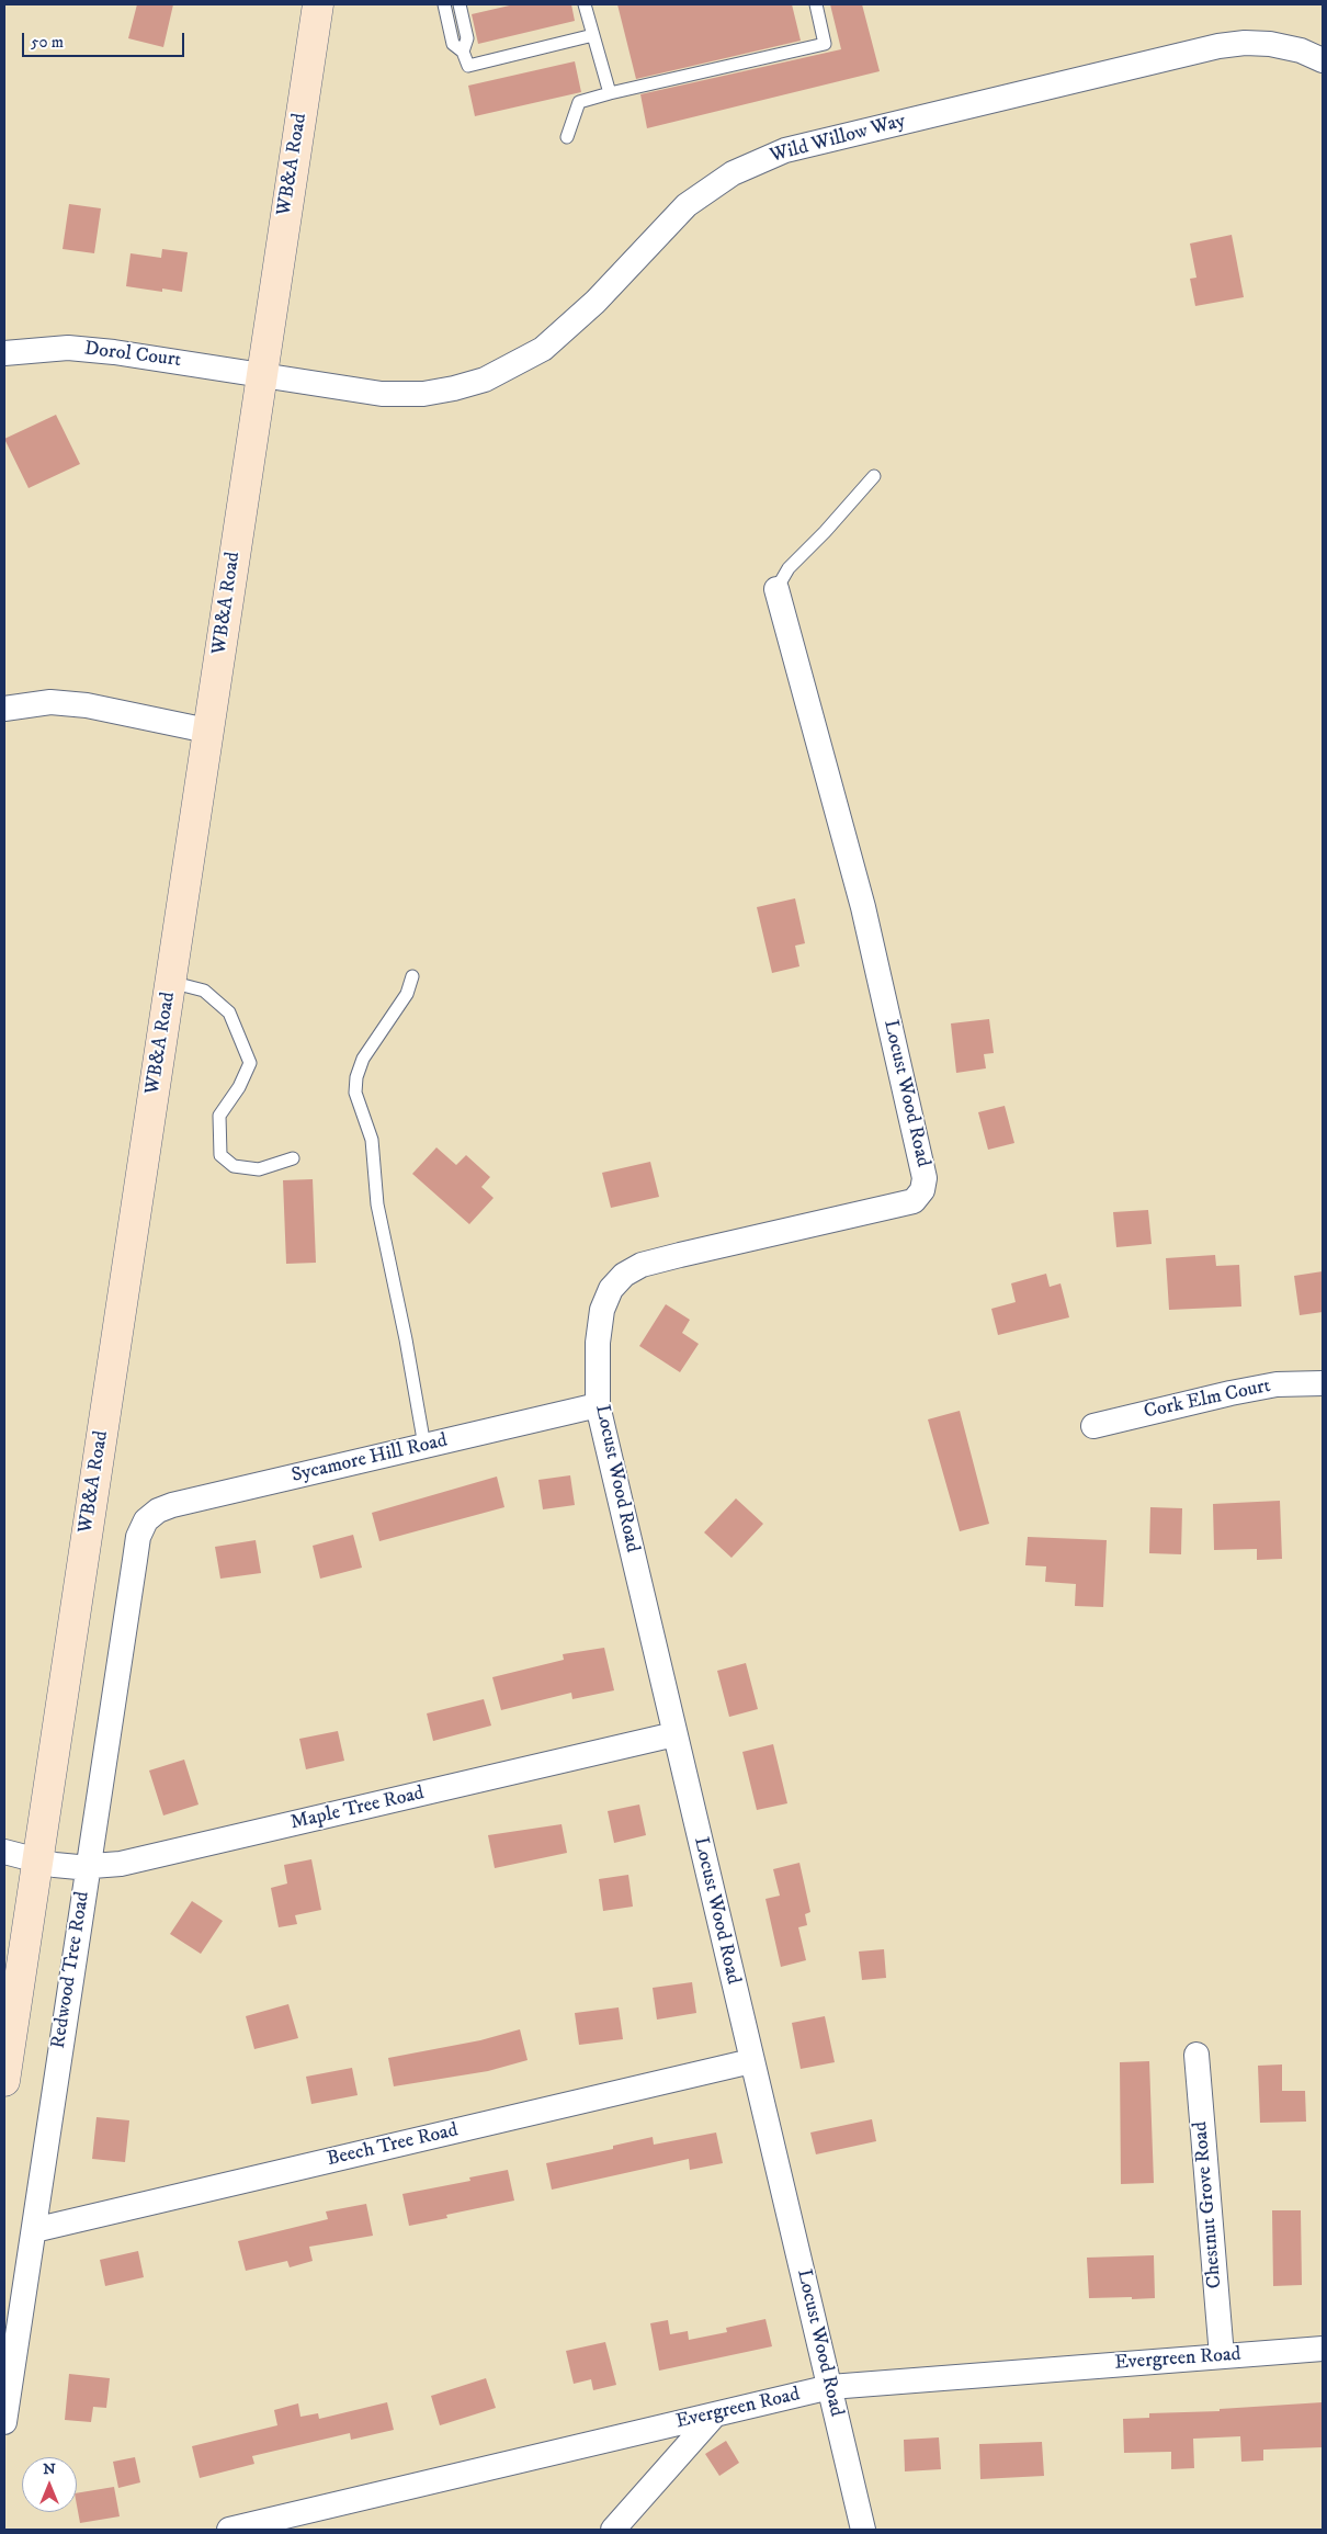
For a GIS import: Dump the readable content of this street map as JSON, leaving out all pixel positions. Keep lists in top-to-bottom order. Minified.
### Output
{"streets":{"street":["Wild Willow Way","WB&A Road","Dorol Court","Locust Wood Road","Cork Elm Court","Sycamore Hill Road","Maple Tree Road","Redwood Tree Road","Beech Tree Road","Chestnut Grove Road","Evergreen Road"]},"crossings":[["Wild Willow Way","WB&A Road"],["Wild Willow Way","Dorol Court"],["WB&A Road","Dorol Court"],["WB&A Road","Maple Tree Road"],["Locust Wood Road","Sycamore Hill Road"],["Locust Wood Road","Maple Tree Road"],["Locust Wood Road","Beech Tree Road"],["Locust Wood Road","Evergreen Road"],["Sycamore Hill Road","Redwood Tree Road"],["Maple Tree Road","Redwood Tree Road"],["Redwood Tree Road","Beech Tree Road"],["Chestnut Grove Road","Evergreen Road"]],"scale_bar":"50 m","north":"top"}
